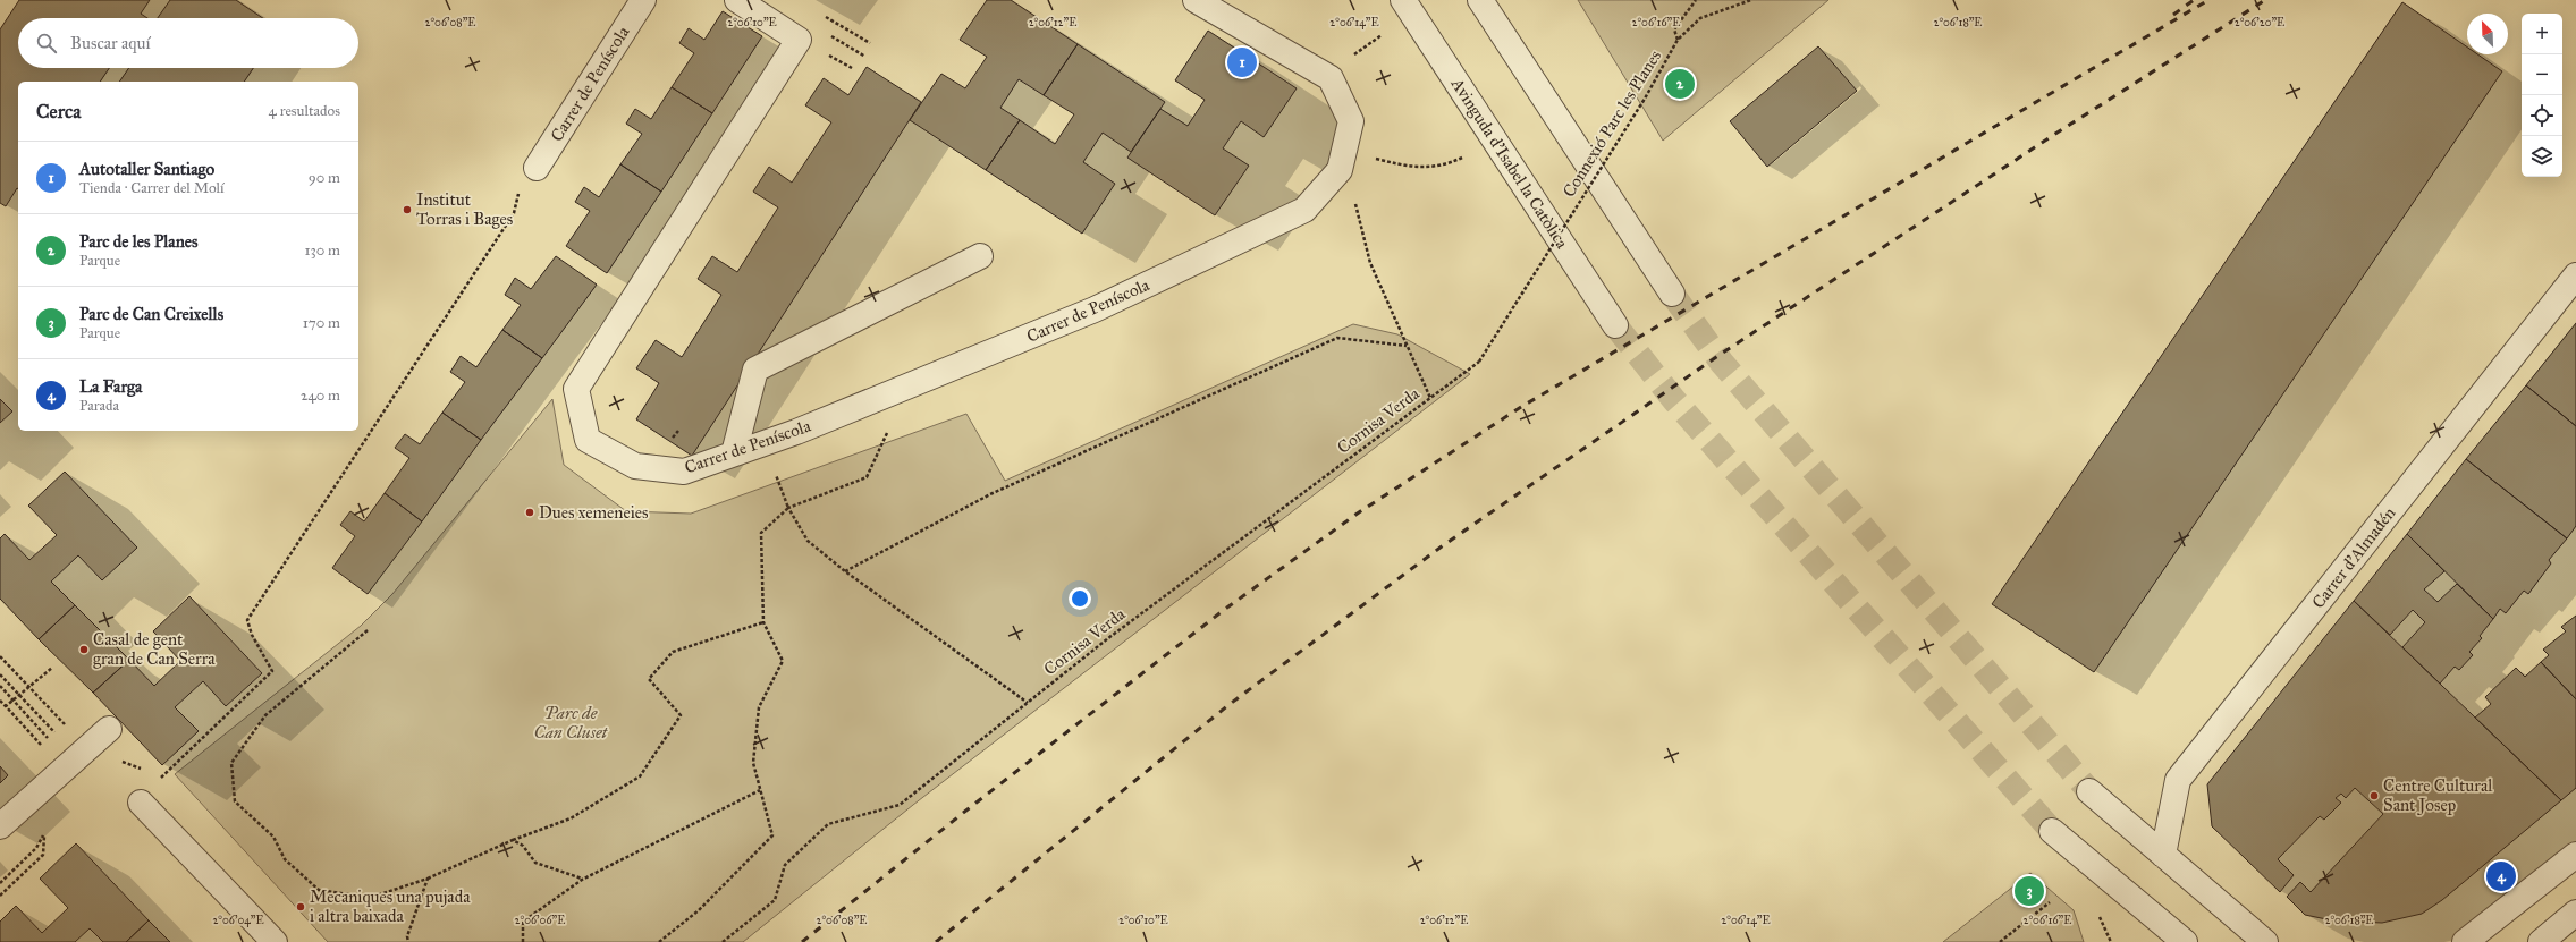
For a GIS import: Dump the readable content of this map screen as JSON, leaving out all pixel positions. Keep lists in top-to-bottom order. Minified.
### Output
{"streets":{"street":["Carrer de Peníscola","Avinguda d'Isabel la Catòlica","Carrer d'Almadén"],"path":["Connexió Parc les Planes","Cornisa Verda"]},"crossings":[["Connexió Parc les Planes","Cornisa Verda"]],"parks":["Parc de Can Cluset"],"places":["Institut Torras i Bages","Dues xemeneies","Casal de gent gran de Can Serra","Centre Cultural Sant Josep","Mecaniques una pujada i altra baixada"],"north":"top left","page":{"map_buttons":["+","−"],"search":"Buscar aquí","pins":["1","2","4","3"],"heading":["Cerca","4 resultados"],"list":[{"mark":"1","name":"Autotaller Santiago","note":"Tienda · Carrer del Molí","value":"90 m"},{"mark":"2","name":"Parc de les Planes","note":"Parque","value":"130 m"},{"mark":"3","name":"Parc de Can Creixells","note":"Parque","value":"170 m"},{"mark":"4","name":"La Farga","note":"Parada","value":"240 m"}]},"coordinates":["2°06'08\"E","2°06'10\"E","2°06'12\"E","2°06'14\"E","2°06'16\"E","2°06'18\"E","2°06'20\"E","2°06'04\"E","2°06'06\"E"]}
